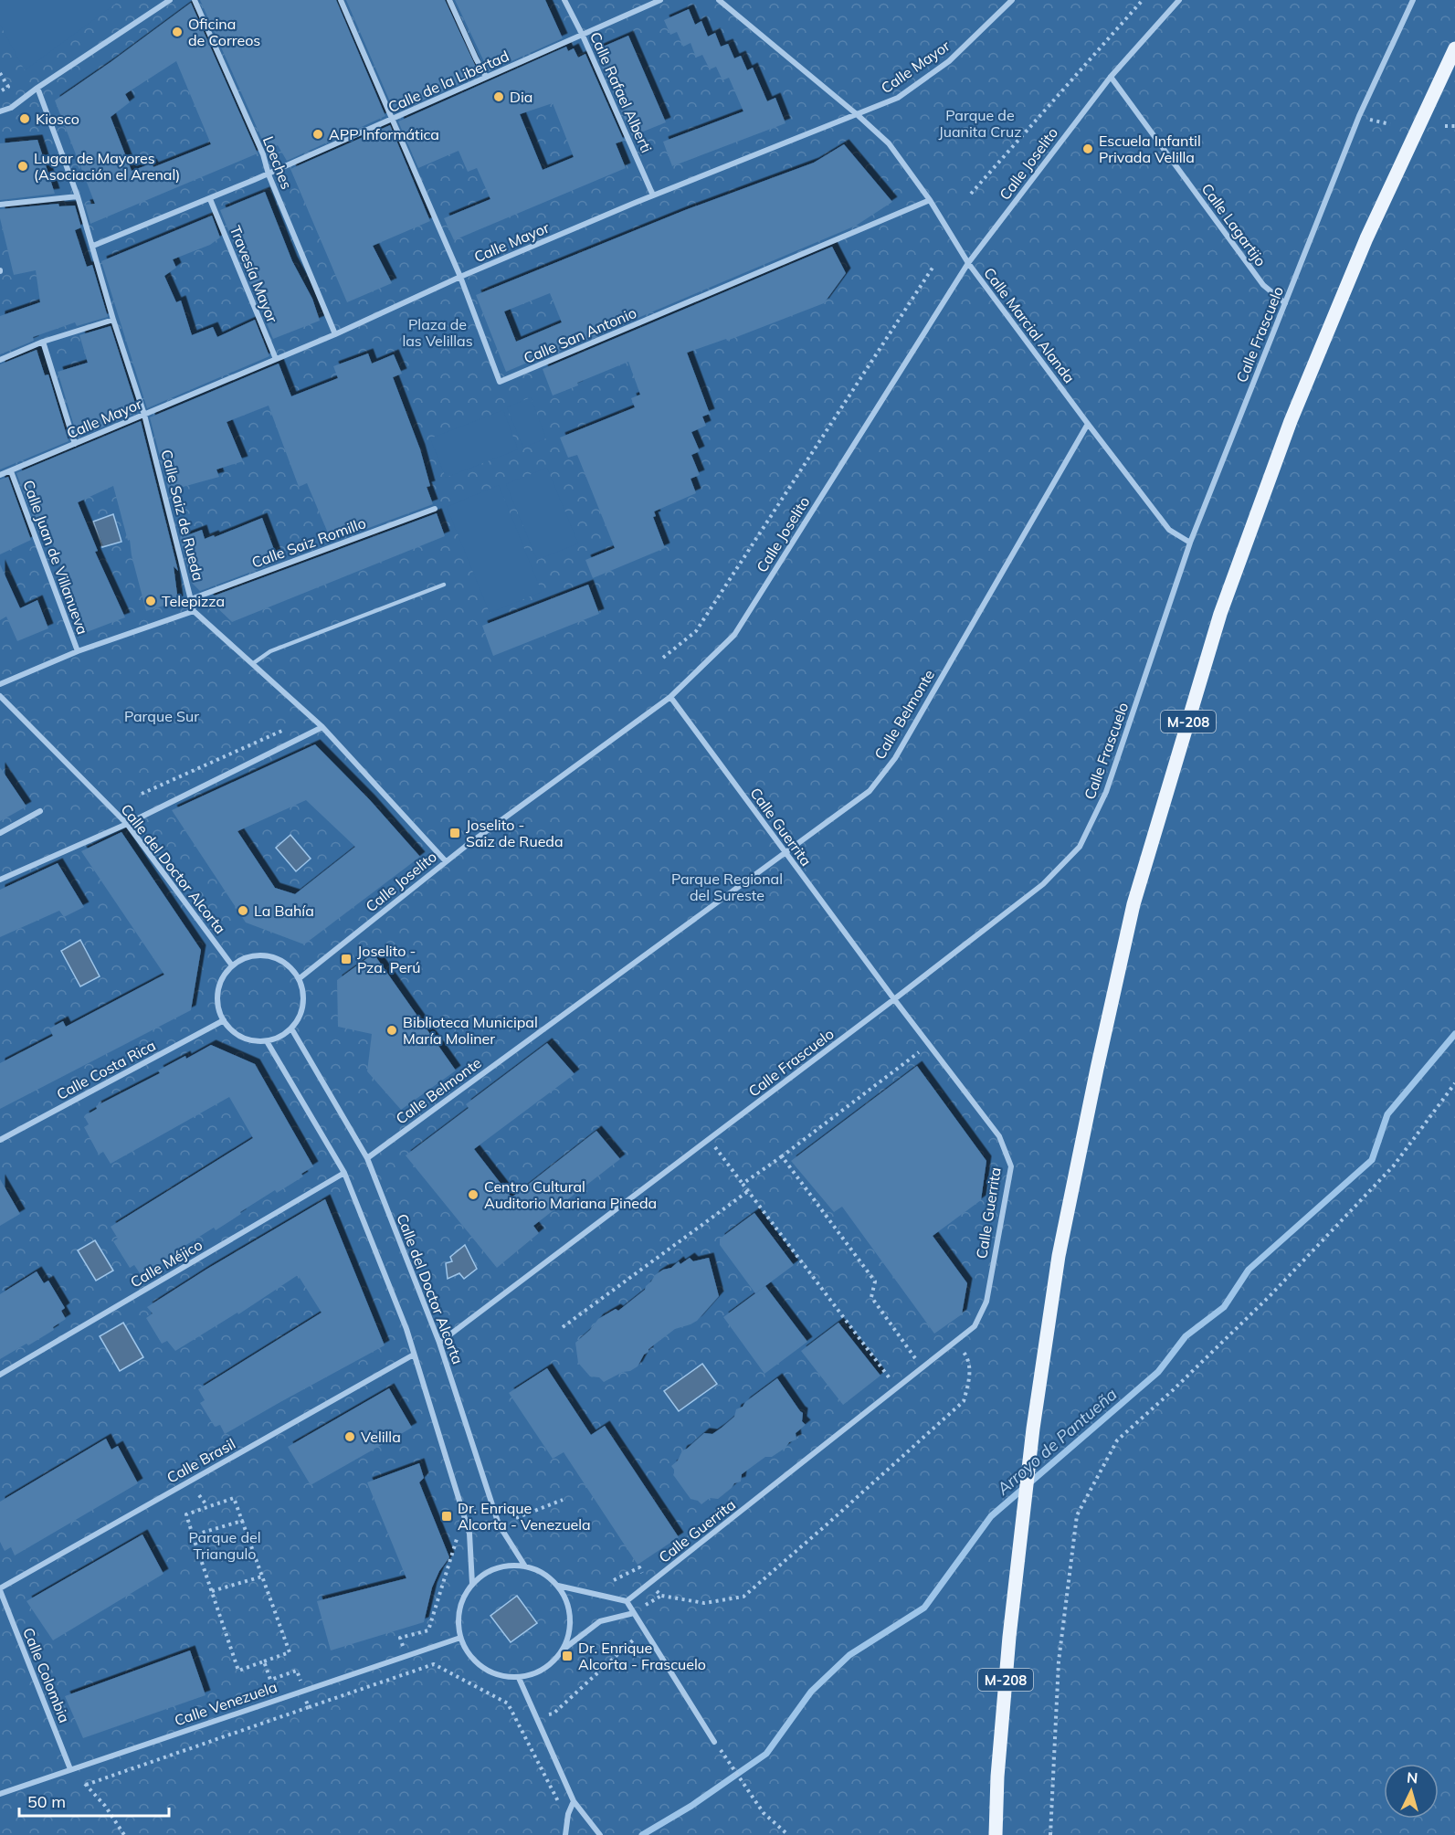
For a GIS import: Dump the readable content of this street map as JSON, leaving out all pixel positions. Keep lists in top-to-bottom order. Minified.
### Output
{"streets":{"main road":["M-208"],"street":["Calle Mayor","Calle de la Libertad","Calle Rafael Alberti","Loeches","Calle Joselito","Calle Lagartijo","Travesía Mayor","Calle Marcial Alanda","Calle Frascuelo","Calle San Antonio","Calle Saiz de Rueda","Calle Saiz Romillo","Calle Juan de Villanueva","Calle Belmonte","Calle Guerrita","Calle del Doctor Alcorta","Calle Costa Rica","Calle Méjico","Calle Brasil","Calle Colombia","Calle Venezuela"]},"crossings":[["Calle Mayor","Calle Rafael Alberti"],["Calle Mayor","Loeches"],["Calle Mayor","Travesía Mayor"],["Calle Mayor","Calle Marcial Alanda"],["Calle Mayor","Calle San Antonio"],["Calle Mayor","Calle Saiz de Rueda"],["Calle Mayor","Calle Juan de Villanueva"],["Calle de la Libertad","Calle Rafael Alberti"],["Calle de la Libertad","Loeches"],["Calle de la Libertad","Travesía Mayor"],["Calle de la Libertad","Calle San Antonio"],["Calle de la Libertad","Calle Saiz de Rueda"],["Calle Joselito","Calle Lagartijo"],["Calle Joselito","Calle Marcial Alanda"],["Calle Joselito","Calle Guerrita"],["Calle Joselito","Calle del Doctor Alcorta"],["Calle Joselito","Calle Costa Rica"],["Calle Lagartijo","Calle Frascuelo"],["Calle Marcial Alanda","Calle Frascuelo"],["Calle Marcial Alanda","Calle San Antonio"],["Calle Marcial Alanda","Calle Belmonte"],["Calle Frascuelo","Calle Guerrita"],["Calle Frascuelo","Calle del Doctor Alcorta"],["Calle Saiz de Rueda","Calle Saiz Romillo"],["Calle Belmonte","Calle Guerrita"],["Calle Belmonte","Calle del Doctor Alcorta"],["Calle del Doctor Alcorta","Calle Costa Rica"],["Calle del Doctor Alcorta","Calle Venezuela"],["Calle Brasil","Calle Colombia"],["Calle Colombia","Calle Venezuela"]],"water":["Arroyo de Pantueña"],"parks":["Parque de Juanita Cruz","Plaza de las Velillas","Parque Sur","Parque Regional del Sureste","Parque del Triangulo"],"places":{"other":["Oficina de Correos","Dia","Kiosco","APP Informática","Escuela Infantil Privada Velilla","Lugar de Mayores (Asociación el Arenal)","Telepizza","La Bahía","Biblioteca Municipal María Moliner","Centro Cultural Auditorio Mariana Pineda","Velilla"],"transit":["Joselito - Saiz de Rueda","Joselito - Pza. Perú","Dr. Enrique Alcorta - Venezuela","Dr. Enrique Alcorta - Frascuelo"]},"scale_bar":"50 m","north":"top"}
